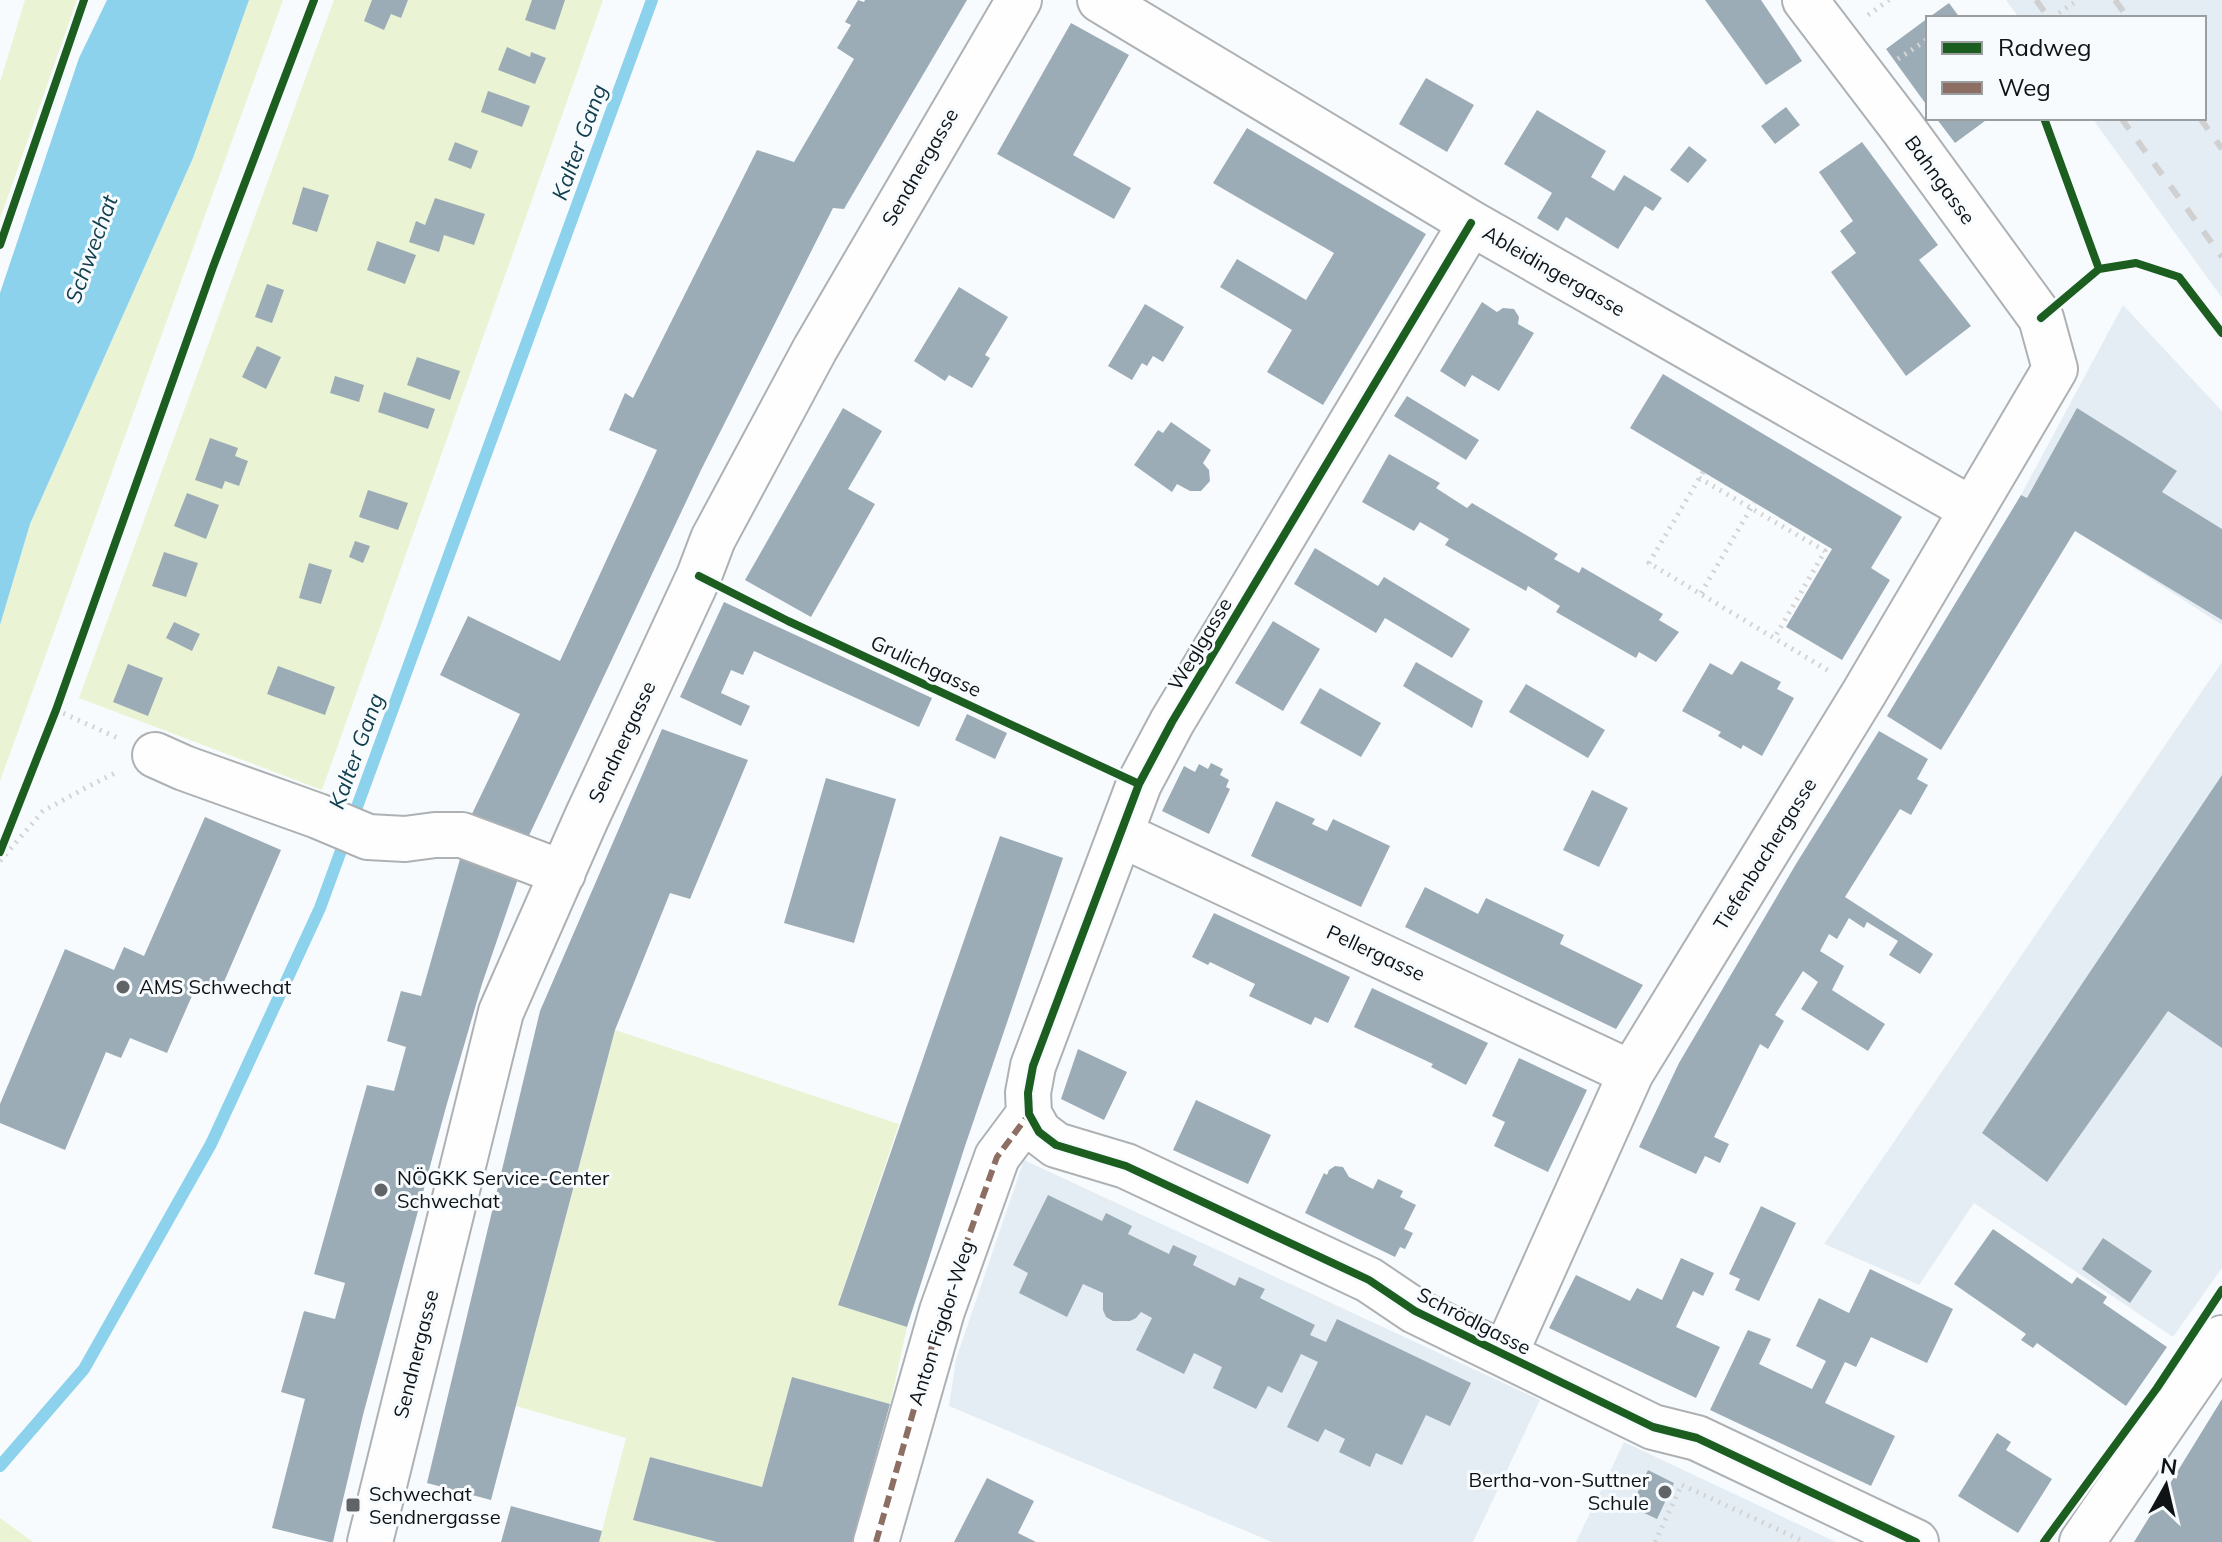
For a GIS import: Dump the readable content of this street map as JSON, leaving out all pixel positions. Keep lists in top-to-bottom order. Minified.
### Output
{"streets":{"street":["Sendnergasse","Bahngasse","Ableidingergasse","Weglgasse","Tiefenbachergasse","Pellergasse","Schrödlgasse","Anton Figdor-Weg"],"cycle path":["Grulichgasse"]},"crossings":[["Bahngasse","Tiefenbachergasse"],["Ableidingergasse","Weglgasse"],["Ableidingergasse","Tiefenbachergasse"],["Weglgasse","Pellergasse"],["Weglgasse","Schrödlgasse"],["Weglgasse","Anton Figdor-Weg"],["Tiefenbachergasse","Pellergasse"],["Tiefenbachergasse","Schrödlgasse"],["Schrödlgasse","Anton Figdor-Weg"]],"water":["Kalter Gang","Schwechat"],"places":{"other":["AMS Schwechat","NÖGKK Service-Center Schwechat","Bertha-von-Suttner Schule"],"transit":["Schwechat Sendnergasse"]},"legend":["Radweg","Weg"],"north":"top"}
